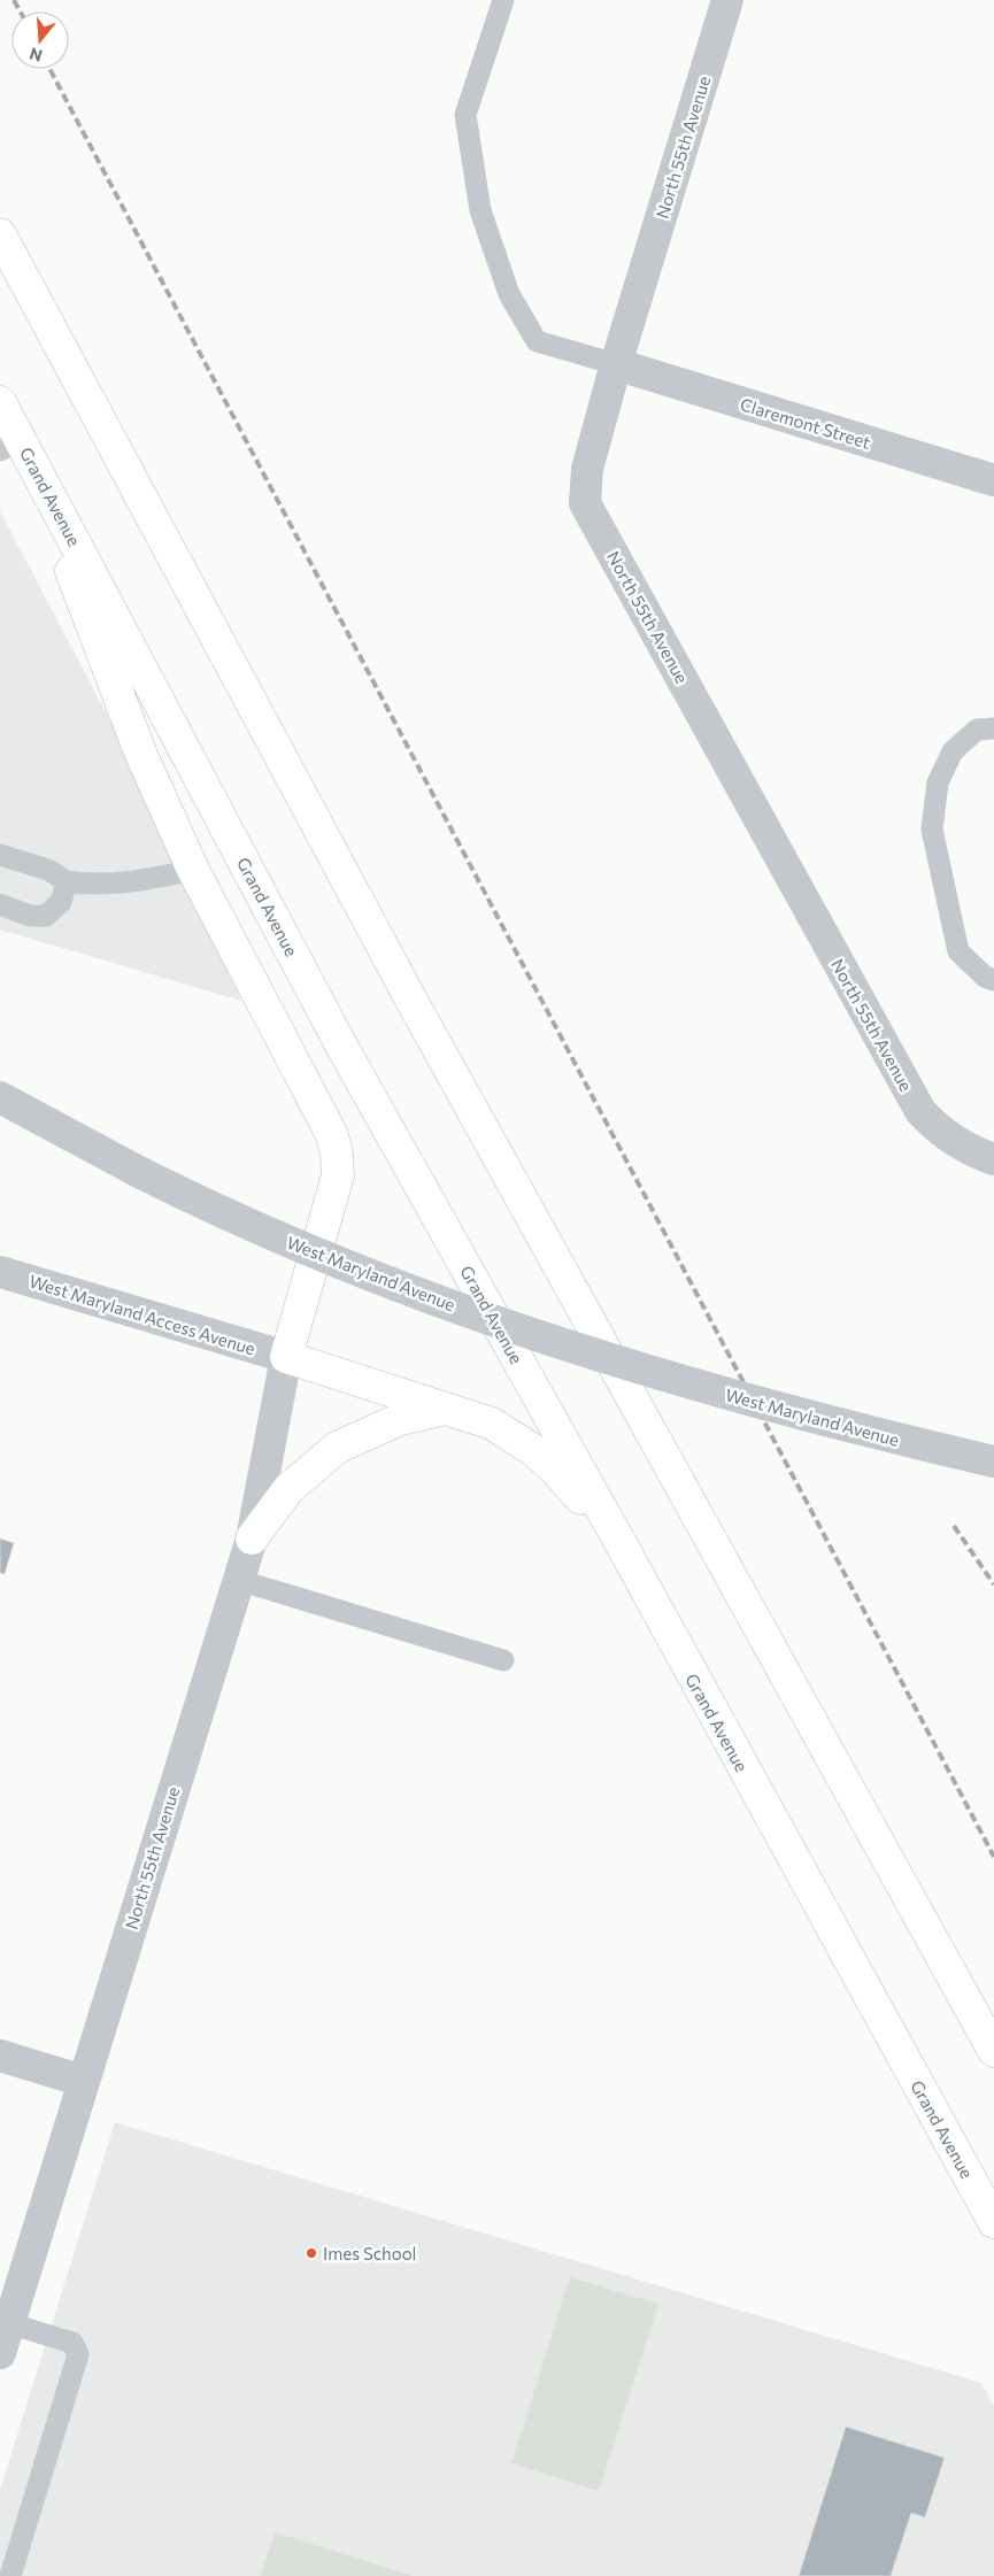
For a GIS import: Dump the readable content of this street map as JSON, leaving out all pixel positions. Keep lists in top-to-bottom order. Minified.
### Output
{"streets":{"highway":["Grand Avenue"],"street":["North 55th Avenue","Claremont Street","West Maryland Avenue","West Maryland Access Avenue"]},"crossings":[["North 55th Avenue","Claremont Street"],["North 55th Avenue","West Maryland Access Avenue"]],"places":["Imes School"],"north":"bottom"}
